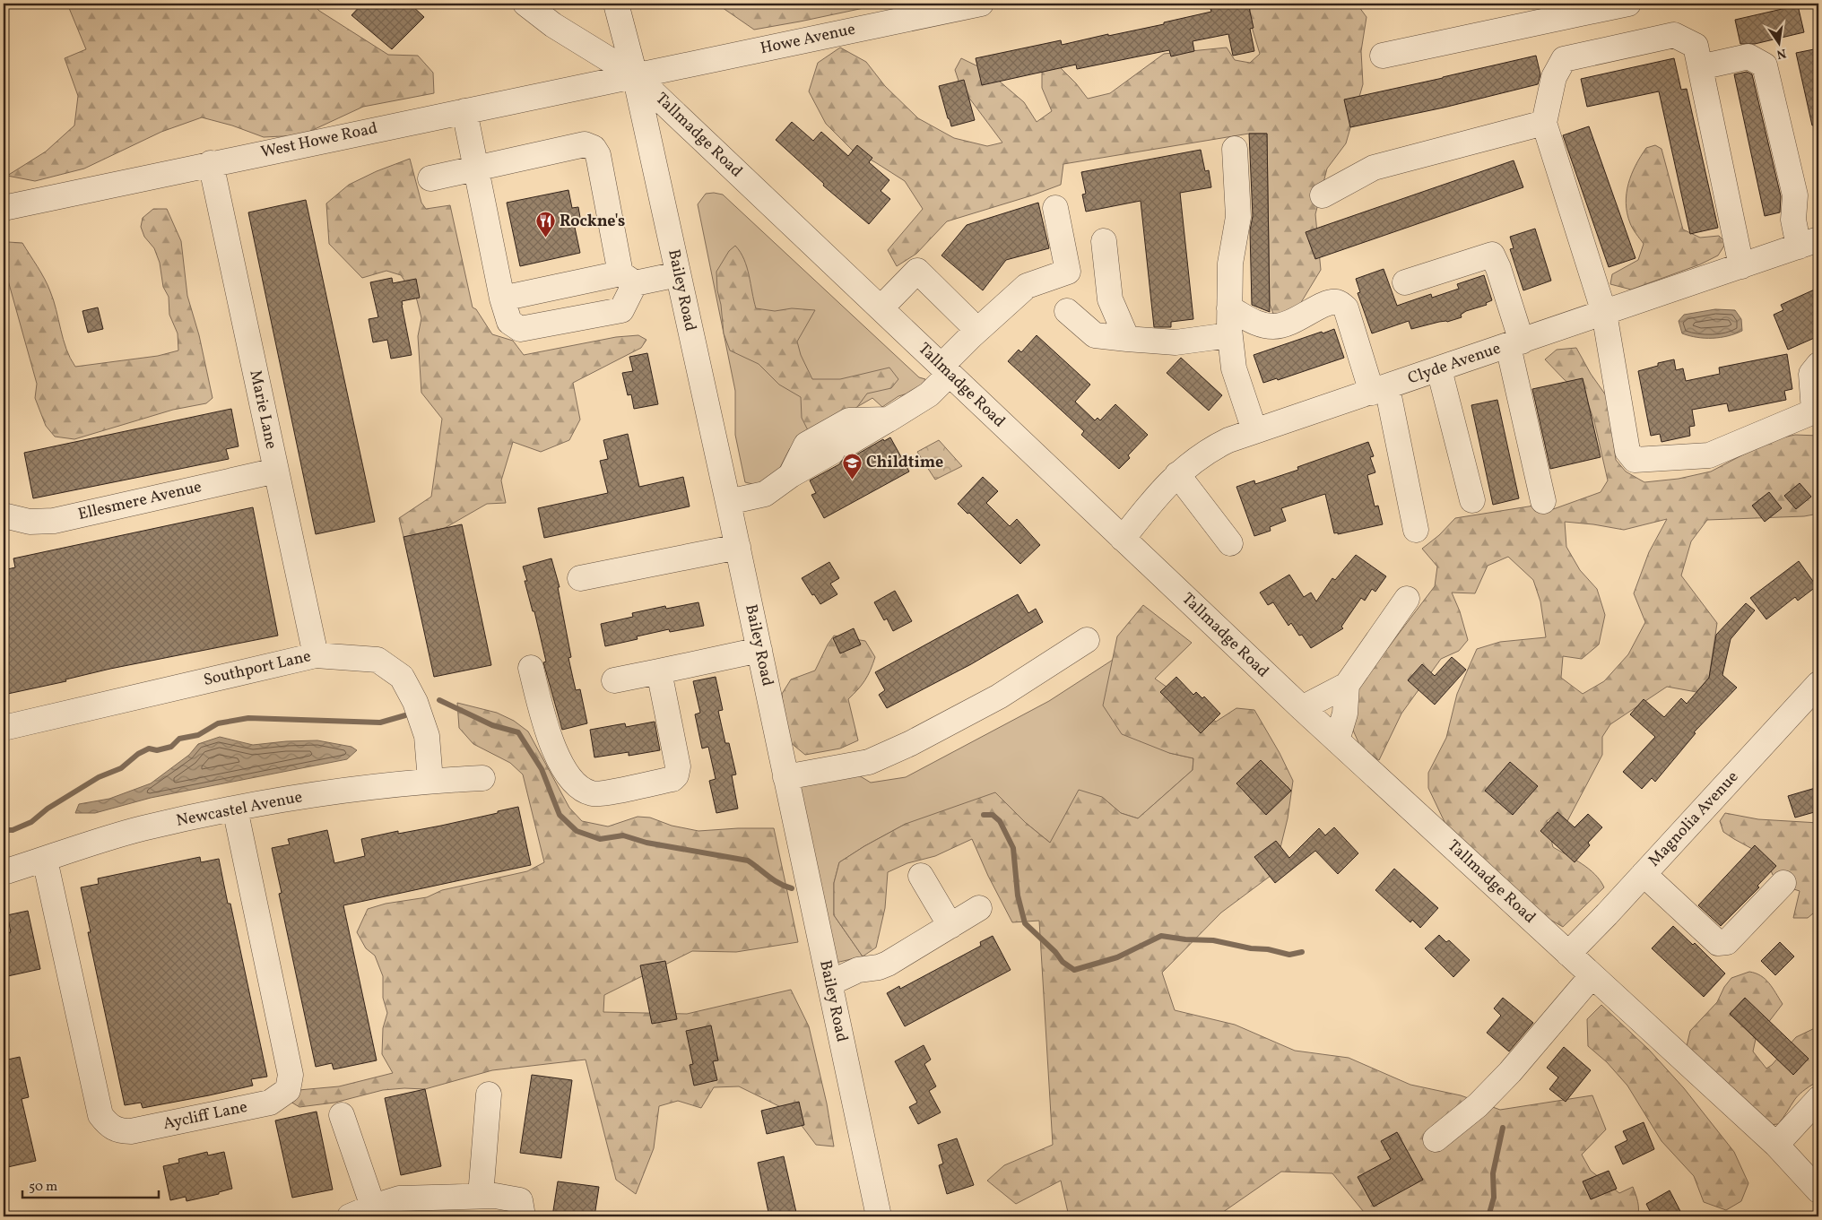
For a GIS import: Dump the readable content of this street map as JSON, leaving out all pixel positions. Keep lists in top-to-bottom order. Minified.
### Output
{"streets":{"street":["Howe Avenue","Tallmadge Road","West Howe Road","Bailey Road","Clyde Avenue","Marie Lane","Ellesmere Avenue","Southport Lane","Newcastel Avenue","Magnolia Avenue","Aycliff Lane"]},"crossings":[["Howe Avenue","Tallmadge Road"],["Howe Avenue","West Howe Road"],["Howe Avenue","Bailey Road"],["Tallmadge Road","West Howe Road"],["Tallmadge Road","Bailey Road"],["Tallmadge Road","Clyde Avenue"],["Tallmadge Road","Magnolia Avenue"],["West Howe Road","Bailey Road"],["West Howe Road","Marie Lane"],["Marie Lane","Ellesmere Avenue"],["Marie Lane","Southport Lane"],["Southport Lane","Newcastel Avenue"],["Newcastel Avenue","Aycliff Lane"]],"places":{"restaurant":["Rockne's"],"school or university":["Childtime"]},"scale_bar":"50 m","north":"bottom"}
